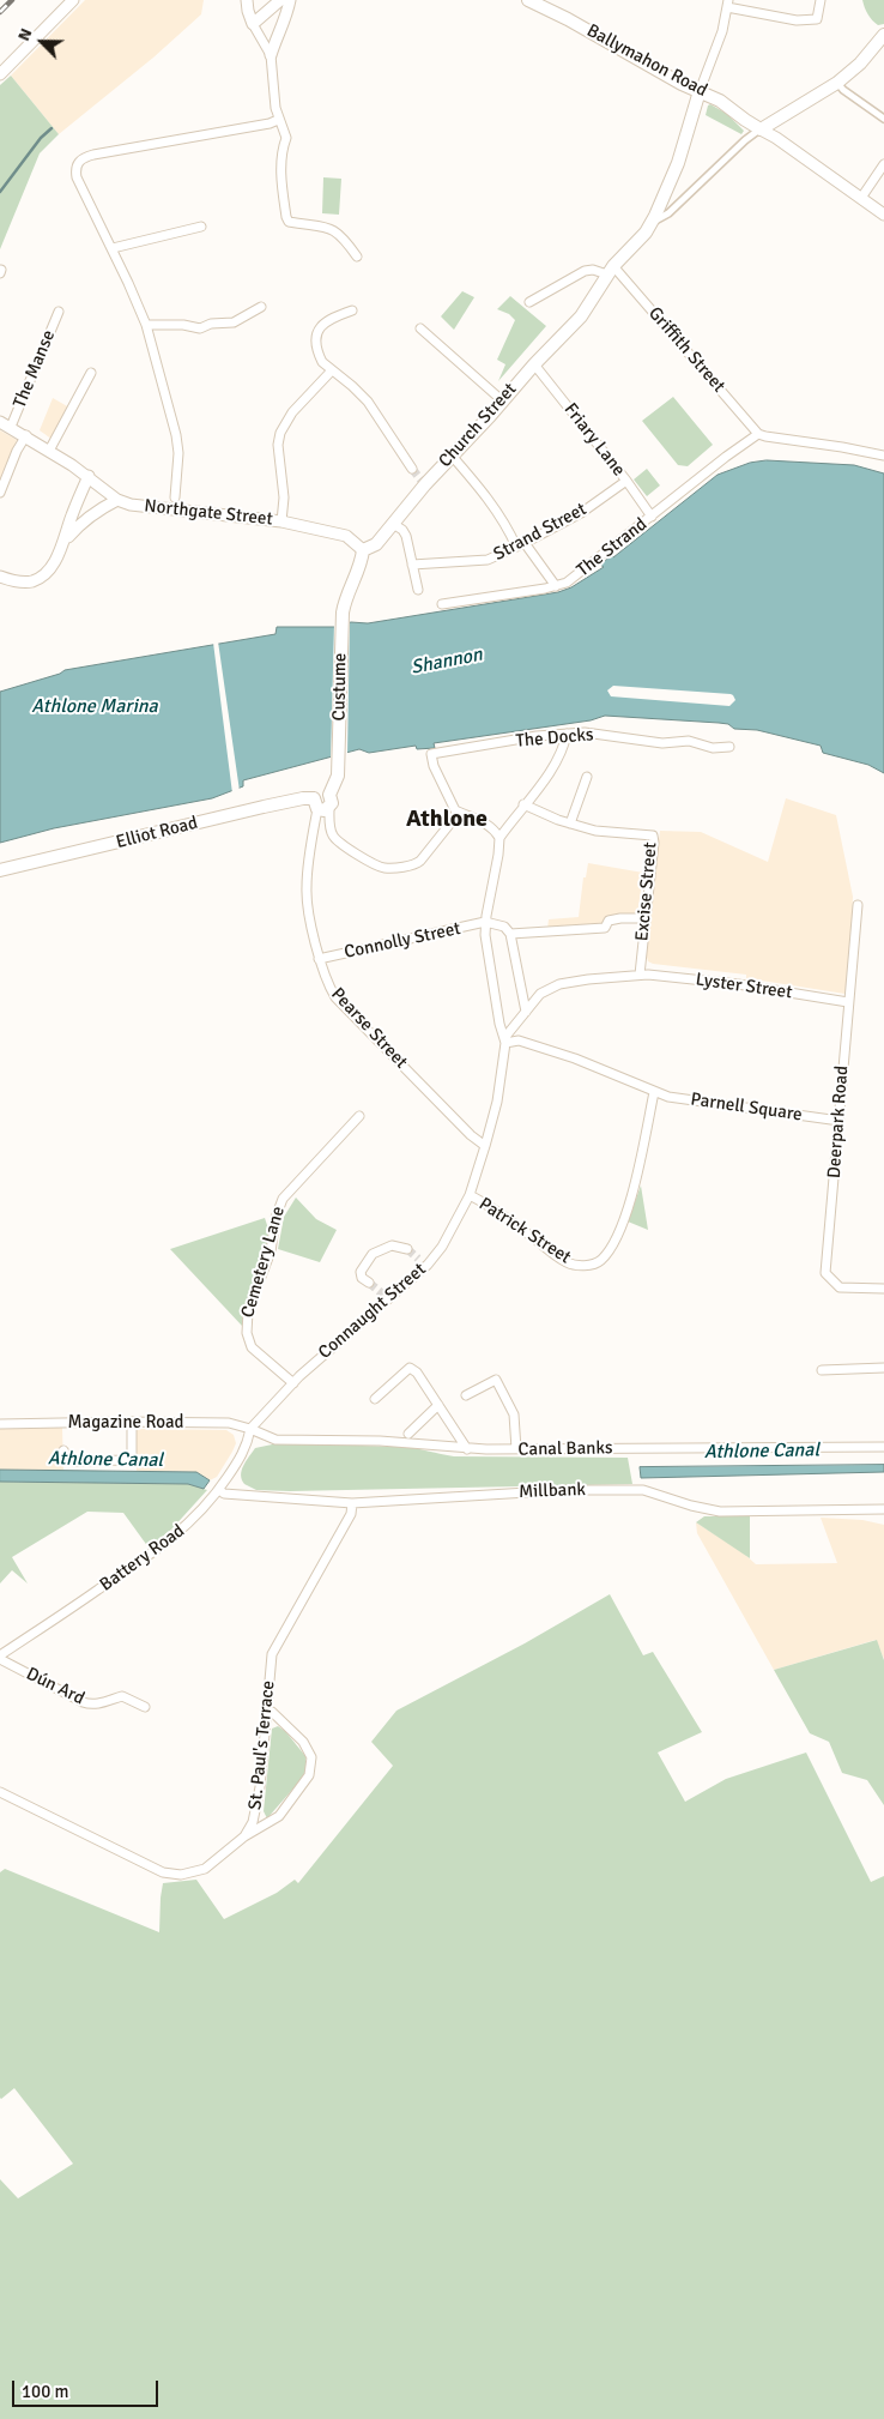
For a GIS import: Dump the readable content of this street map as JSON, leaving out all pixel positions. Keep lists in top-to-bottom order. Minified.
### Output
{"streets":{"main road":["Ballymahon Road","Church Street","Custume","Elliot Road"],"street":["Griffith Street","The Manse","Friary Lane","Northgate Street","Strand Street","The Strand","The Docks","Excise Street","Connolly Street","Lyster Street","Pearse Street","Parnell Square","Deerpark Road","Patrick Street","Cemetery Lane","Connaught Street","Magazine Road","Canal Banks","Millbank","Battery Road","Dún Ard","St. Paul's Terrace"]},"crossings":[["Ballymahon Road","Church Street"],["Griffith Street","Church Street"],["Griffith Street","The Strand"],["The Manse","Northgate Street"],["Church Street","Friary Lane"],["Church Street","Northgate Street"],["Church Street","Custume"],["Friary Lane","Strand Street"],["Friary Lane","The Strand"],["Northgate Street","Custume"],["Custume","Elliot Road"],["Custume","Pearse Street"],["Elliot Road","Pearse Street"],["Excise Street","Lyster Street"],["Connolly Street","Pearse Street"],["Lyster Street","Parnell Square"],["Lyster Street","Deerpark Road"],["Lyster Street","Connaught Street"],["Pearse Street","Connaught Street"],["Parnell Square","Deerpark Road"],["Parnell Square","Patrick Street"],["Parnell Square","Connaught Street"],["Patrick Street","Connaught Street"],["Cemetery Lane","Connaught Street"],["Connaught Street","Magazine Road"],["Connaught Street","Canal Banks"],["Connaught Street","Battery Road"],["Magazine Road","Canal Banks"],["Magazine Road","Battery Road"],["Canal Banks","Battery Road"],["Millbank","Battery Road"],["Millbank","St. Paul's Terrace"],["Battery Road","Dún Ard"]],"districts":["Athlone"],"water":["Shannon","Athlone Marina","Athlone Canal"],"scale_bar":"100 m","north":"top left"}
